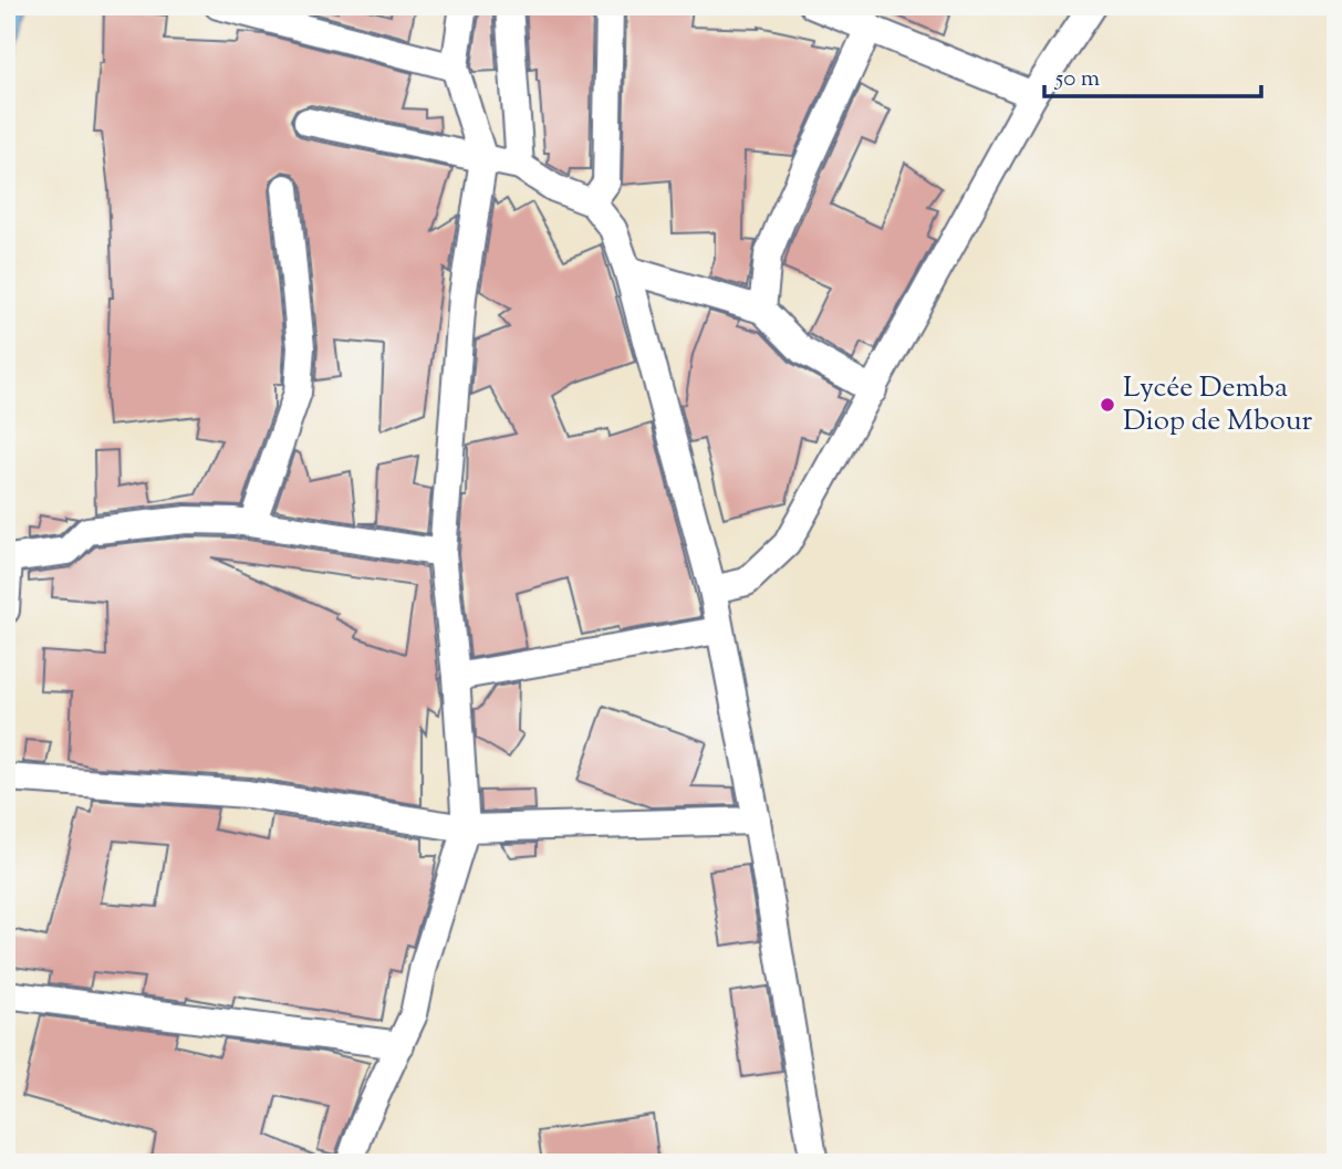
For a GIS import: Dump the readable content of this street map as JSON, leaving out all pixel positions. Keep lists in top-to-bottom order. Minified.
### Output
{"places":["Lycée Demba Diop de Mbour"],"scale_bar":"50 m"}
